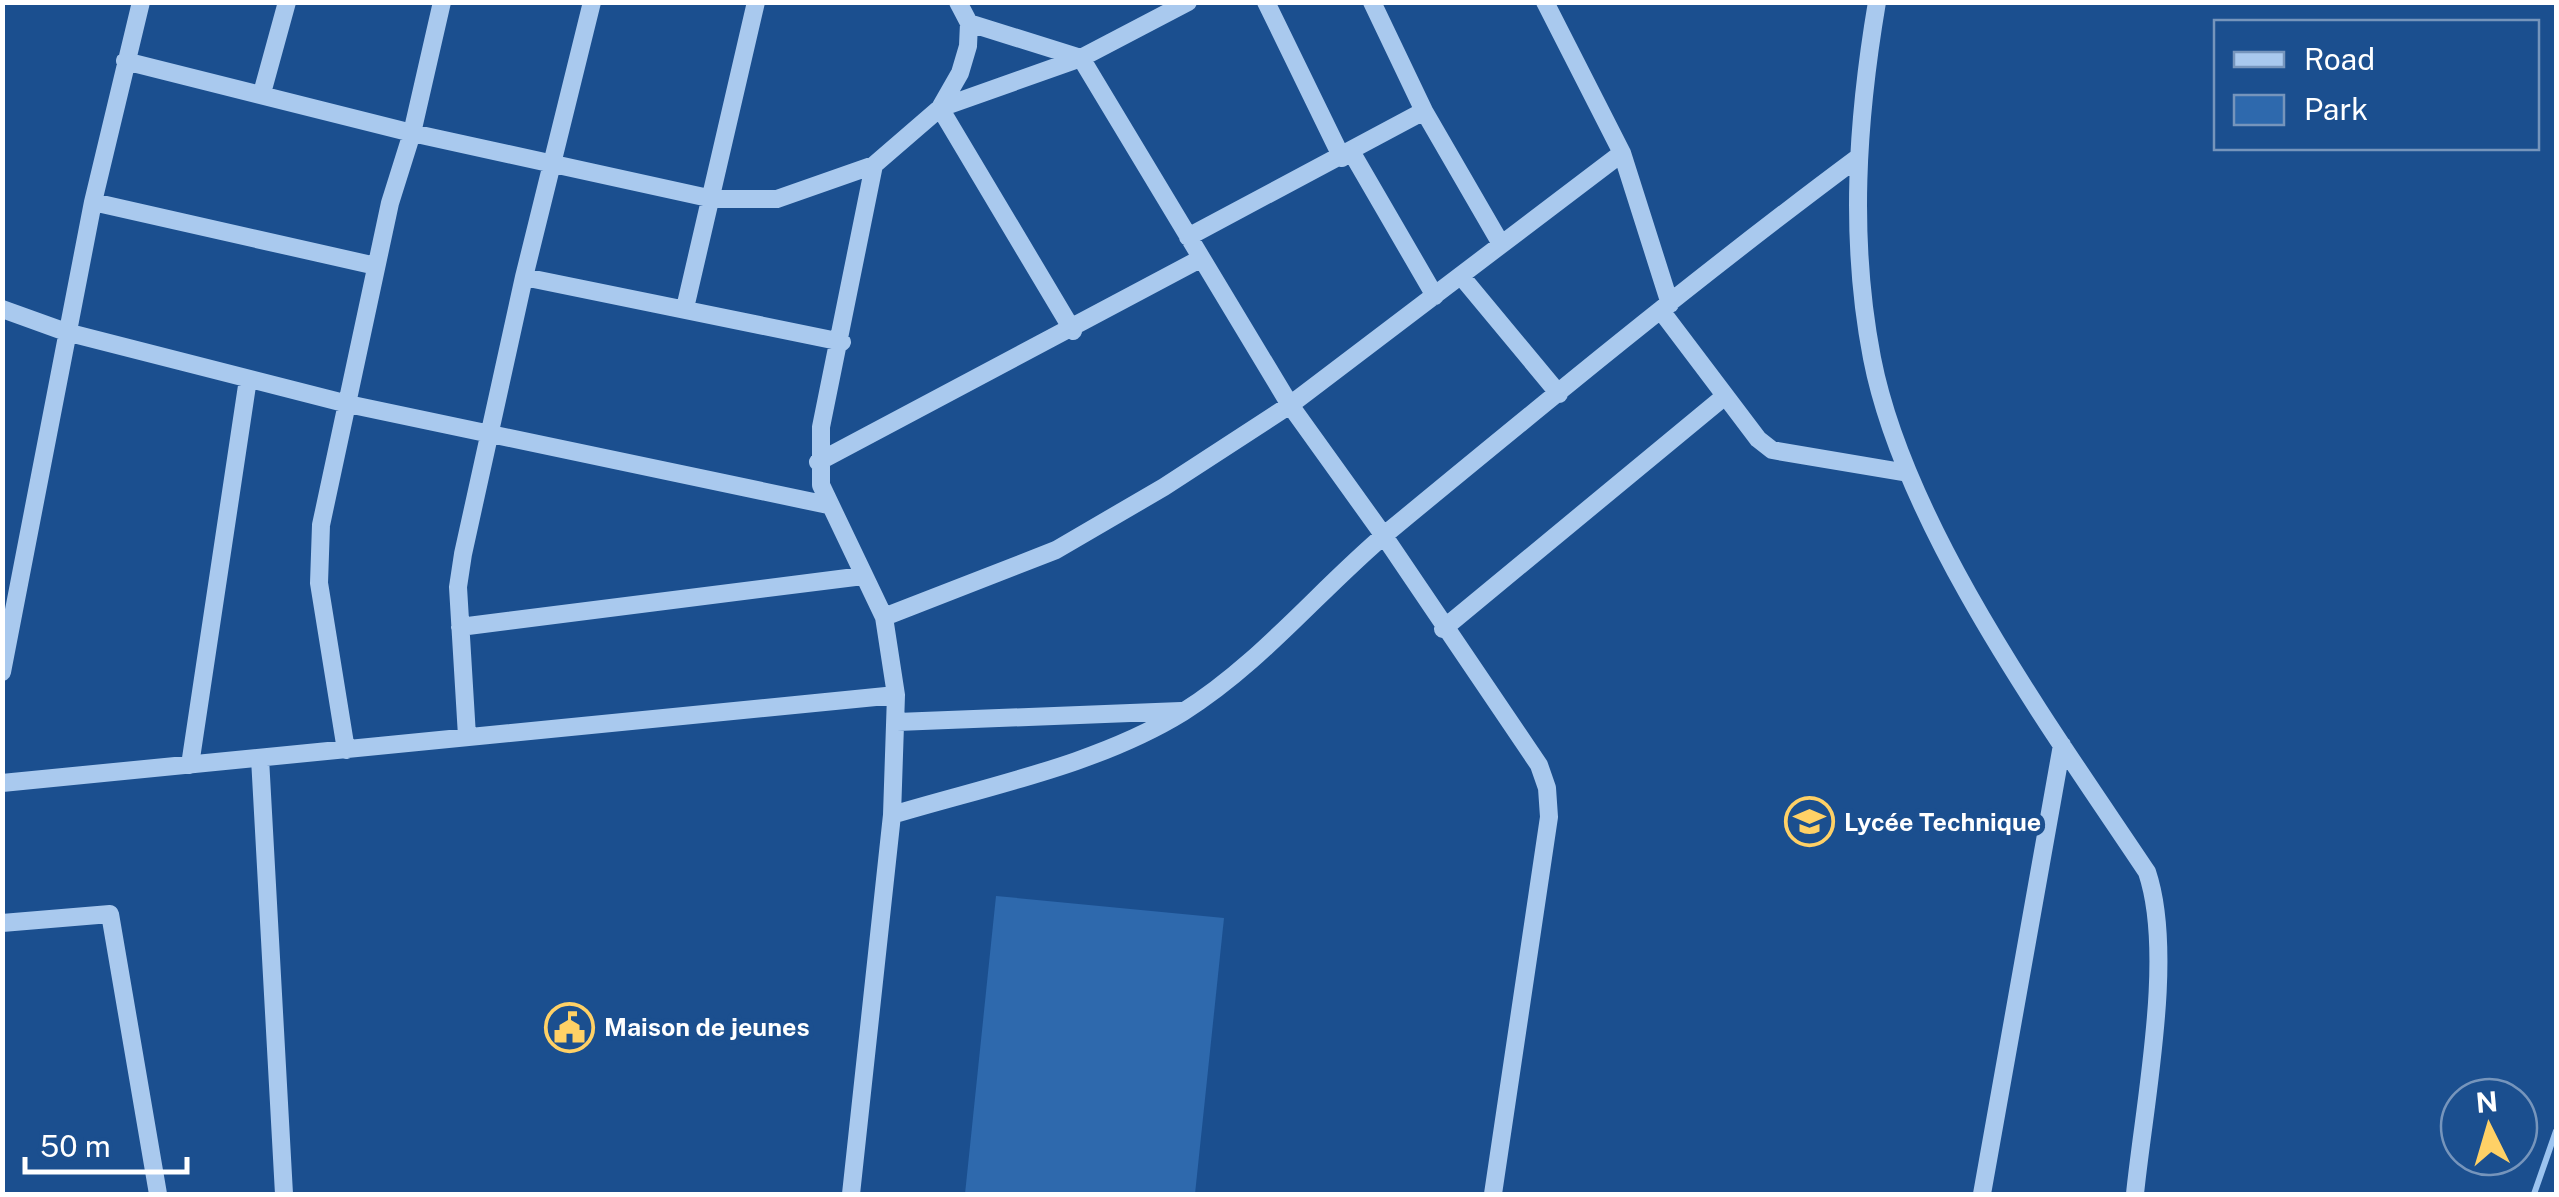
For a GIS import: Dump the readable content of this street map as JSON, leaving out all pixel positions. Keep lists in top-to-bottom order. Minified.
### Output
{"places":{"school or university":["Lycée Technique"],"public building":["Maison de jeunes"]},"legend":["Road","Park"],"scale_bar":"50 m","north":"top"}
